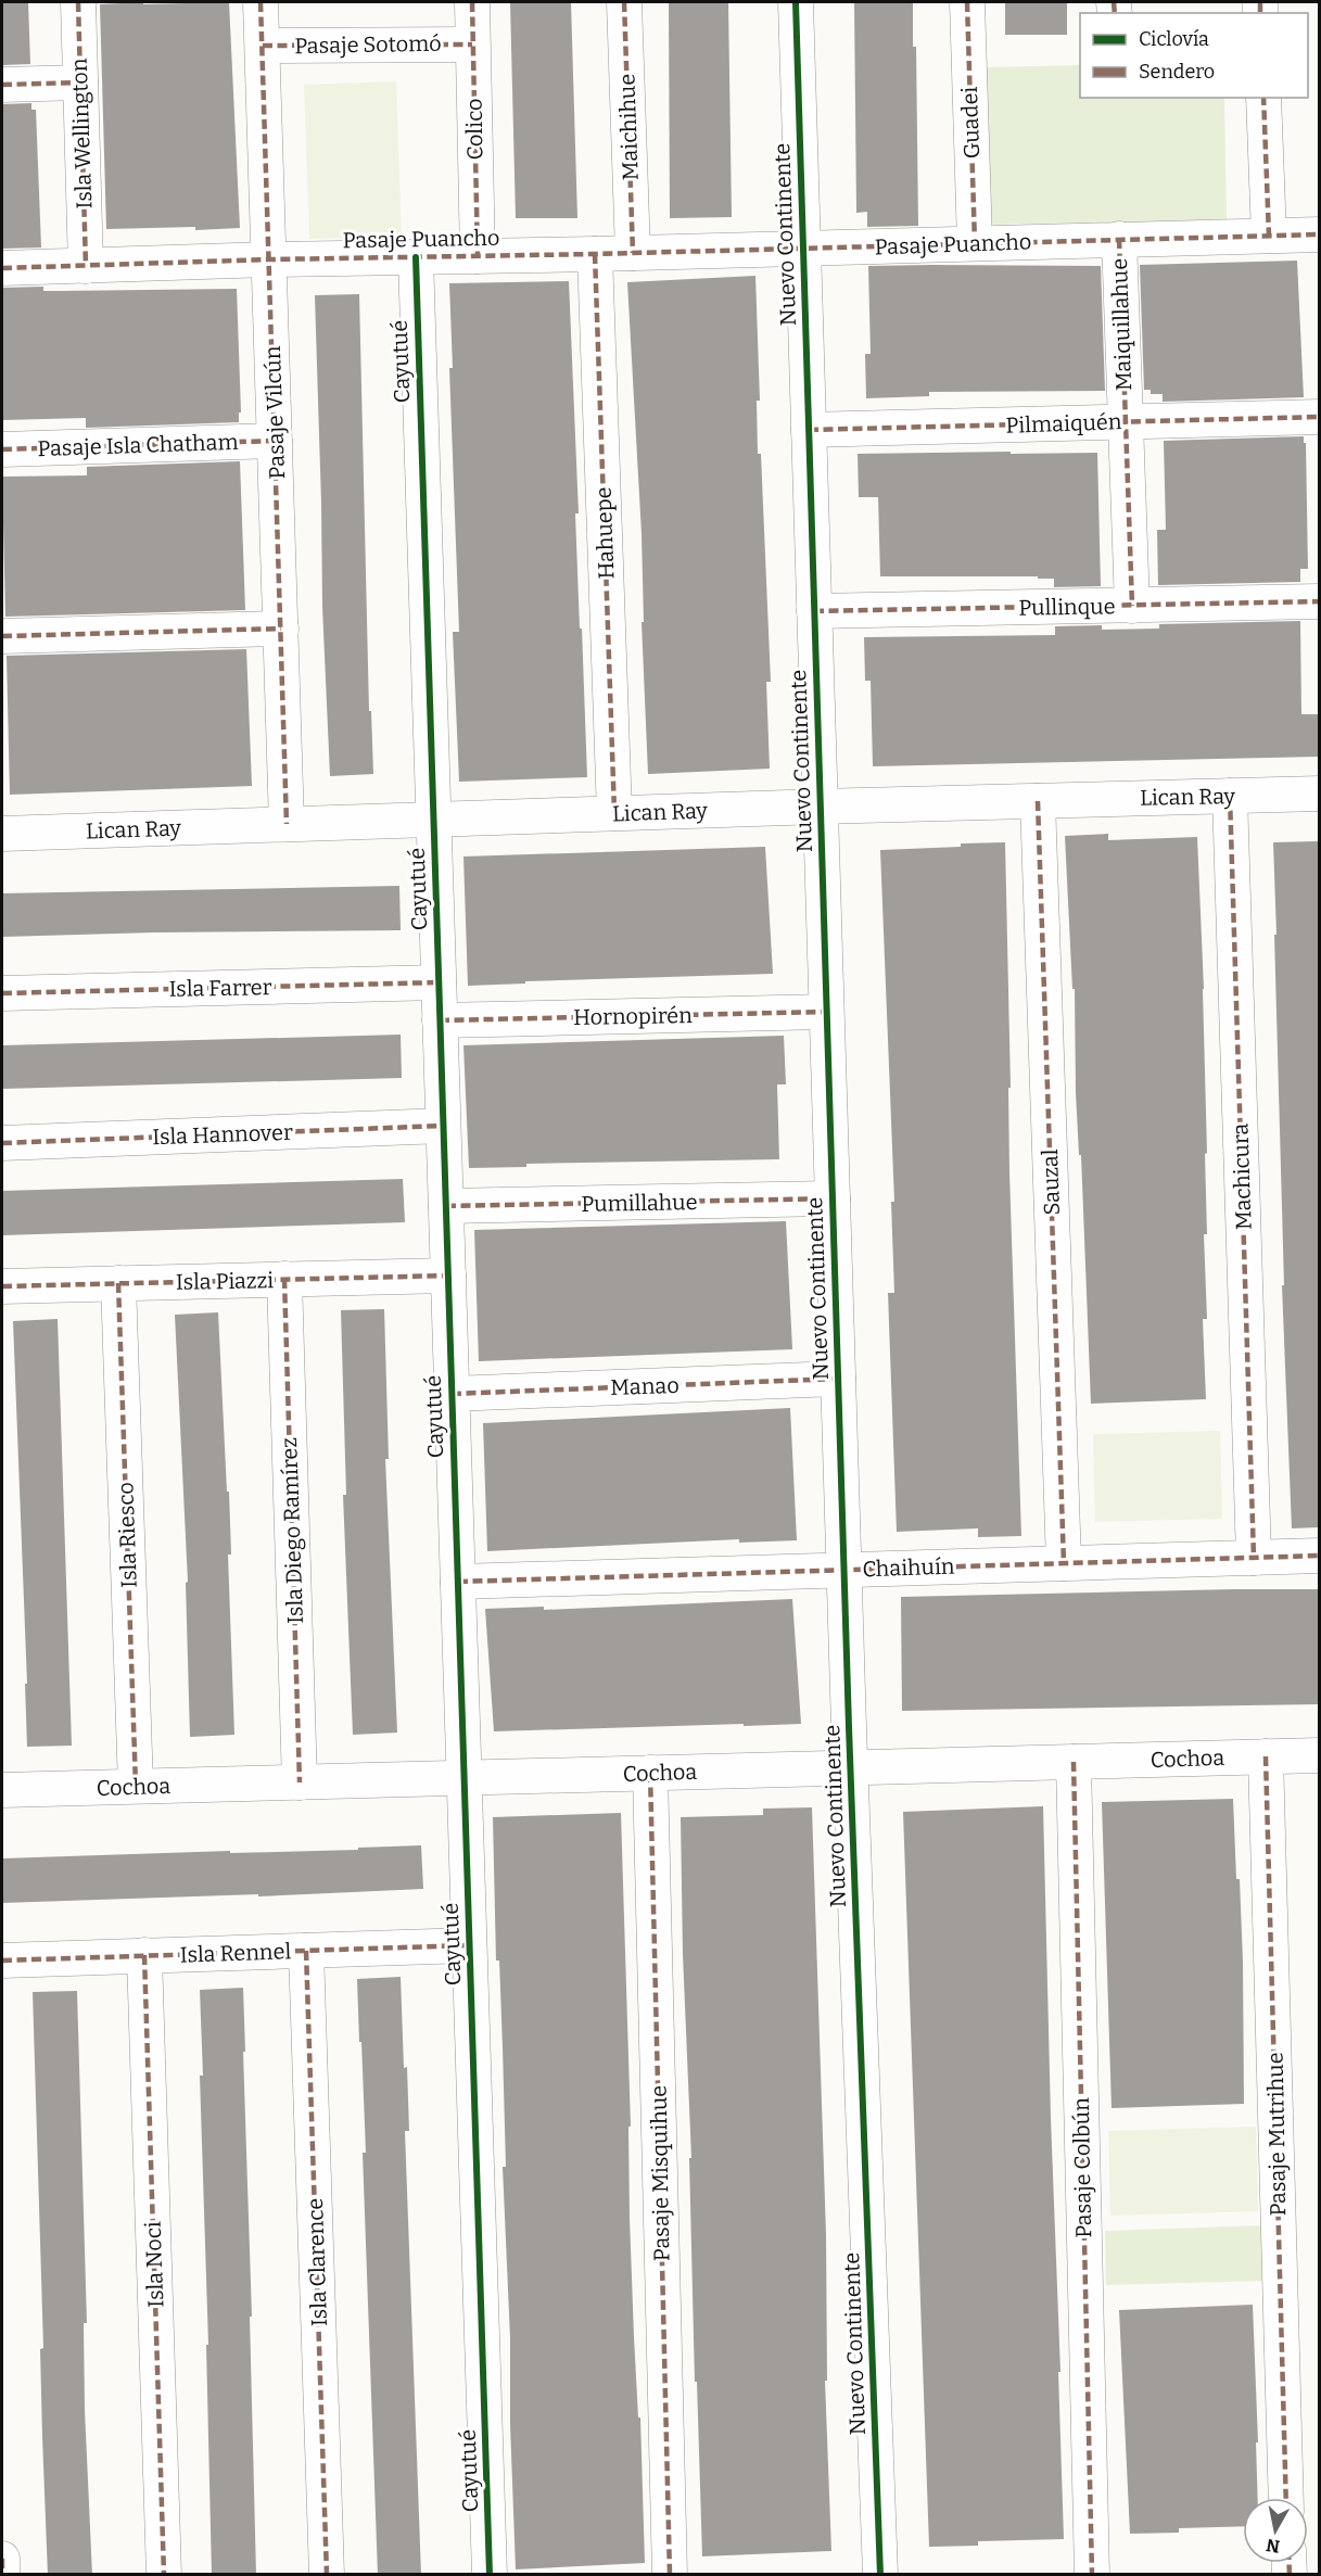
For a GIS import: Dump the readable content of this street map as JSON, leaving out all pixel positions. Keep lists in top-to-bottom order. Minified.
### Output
{"streets":{"street":["Pasaje Sotomó","Guadei","Maichihue","Colico","Isla Wellington","Nuevo Continente","Pasaje Puancho","Maiquillahue","Cayutué","Pasaje Vilcún","Pilmaiquén","Pasaje Isla Chatham","Hahuepe","Pullinque","Lican Ray","Isla Farrer","Hornopirén","Isla Hannover","Machicura","Sauzal","Pumillahue","Isla Piazzi","Manao","Isla Diego Ramírez","Isla Riesco","Chaihuín","Cochoa","Isla Rennel","Pasaje Mutrihue","Pasaje Colbún","Pasaje Misquihue","Isla Clarence","Isla Noci"]},"crossings":[["Pasaje Sotomó","Colico"],["Pasaje Sotomó","Pasaje Vilcún"],["Guadei","Pasaje Puancho"],["Maichihue","Pasaje Puancho"],["Colico","Pasaje Puancho"],["Isla Wellington","Pasaje Puancho"],["Nuevo Continente","Pasaje Puancho"],["Nuevo Continente","Pilmaiquén"],["Nuevo Continente","Pullinque"],["Nuevo Continente","Lican Ray"],["Nuevo Continente","Hornopirén"],["Nuevo Continente","Pumillahue"],["Nuevo Continente","Manao"],["Nuevo Continente","Chaihuín"],["Nuevo Continente","Cochoa"],["Pasaje Puancho","Maiquillahue"],["Pasaje Puancho","Cayutué"],["Pasaje Puancho","Pasaje Vilcún"],["Pasaje Puancho","Hahuepe"],["Maiquillahue","Pilmaiquén"],["Maiquillahue","Pullinque"],["Cayutué","Lican Ray"],["Cayutué","Isla Farrer"],["Cayutué","Hornopirén"],["Cayutué","Isla Hannover"],["Cayutué","Pumillahue"],["Cayutué","Isla Piazzi"],["Cayutué","Manao"],["Cayutué","Chaihuín"],["Cayutué","Cochoa"],["Cayutué","Isla Rennel"],["Pasaje Vilcún","Pasaje Isla Chatham"],["Pasaje Vilcún","Lican Ray"],["Hahuepe","Lican Ray"],["Lican Ray","Machicura"],["Lican Ray","Sauzal"],["Machicura","Chaihuín"],["Sauzal","Chaihuín"],["Isla Piazzi","Isla Diego Ramírez"],["Isla Piazzi","Isla Riesco"],["Isla Diego Ramírez","Cochoa"],["Isla Riesco","Cochoa"],["Cochoa","Pasaje Mutrihue"],["Cochoa","Pasaje Colbún"],["Cochoa","Pasaje Misquihue"],["Isla Rennel","Isla Clarence"],["Isla Rennel","Isla Noci"]],"legend":["Ciclovía","Sendero"],"north":"bottom"}
